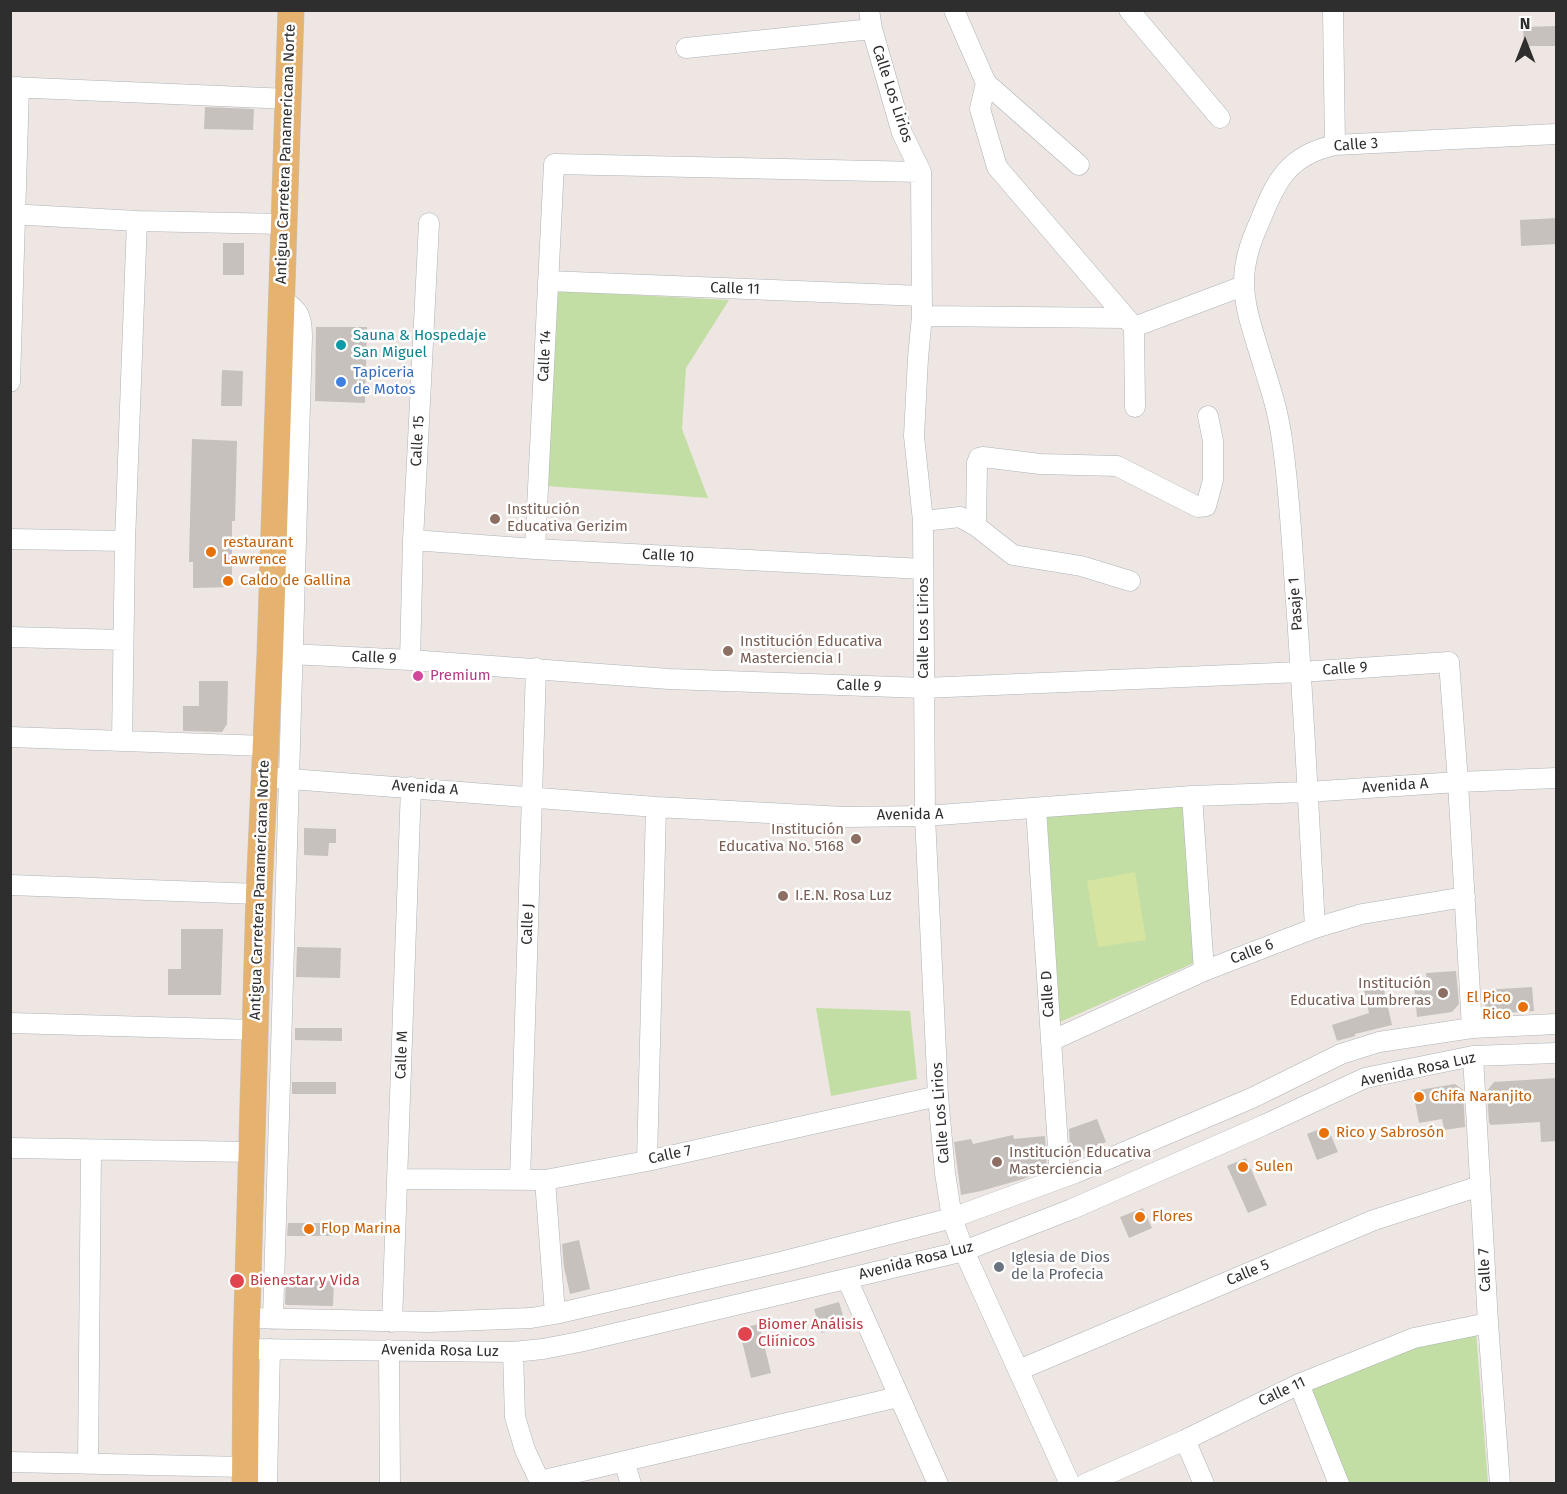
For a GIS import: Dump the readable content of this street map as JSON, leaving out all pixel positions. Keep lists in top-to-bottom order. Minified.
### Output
{"streets":{"main road":["Antigua Carretera Panamericana Norte"],"street":["Calle Los Lirios","Calle 3","Calle 11","Calle 14","Calle 15","Calle 10","Pasaje 1","Calle 9","Avenida A","Calle J","Calle 6","Calle D","Calle M","Avenida Rosa Luz","Calle 7","Calle 5"]},"crossings":[["Calle Los Lirios","Calle 11"],["Calle Los Lirios","Calle 14"],["Calle Los Lirios","Calle 10"],["Calle Los Lirios","Calle 9"],["Calle Los Lirios","Avenida A"],["Calle Los Lirios","Avenida Rosa Luz"],["Calle Los Lirios","Calle 7"],["Calle Los Lirios","Calle 5"],["Calle 3","Pasaje 1"],["Antigua Carretera Panamericana Norte","Calle 9"],["Antigua Carretera Panamericana Norte","Avenida A"],["Antigua Carretera Panamericana Norte","Avenida Rosa Luz"],["Calle 11","Calle 14"],["Calle 11","Calle 7"],["Calle 14","Calle 10"],["Calle 15","Calle 10"],["Calle 15","Calle 9"],["Pasaje 1","Calle 9"],["Pasaje 1","Avenida A"],["Pasaje 1","Calle 6"],["Calle 9","Avenida A"],["Calle 9","Calle J"],["Avenida A","Calle J"],["Avenida A","Calle D"],["Avenida A","Calle M"],["Calle J","Calle 7"],["Calle 6","Calle D"],["Calle D","Avenida Rosa Luz"],["Calle M","Avenida Rosa Luz"],["Calle M","Calle 7"],["Avenida Rosa Luz","Calle 7"],["Calle 7","Calle 5"]],"places":["Sauna & Hospedaje San Miguel","Tapiceria de Motos","Institución Educativa Gerizim","restaurant Lawrence","Caldo de Gallina","Institución Educativa Masterciencia I","Premium","Institución Educativa No. 5168","I.E.N. Rosa Luz","Institución Educativa Lumbreras","El Pico Rico","Chifa Naranjito","Rico y Sabrosón","Institución Educativa Masterciencia","Sulen","Flores","Flop Marina","Iglesia de Dios de la Profecia","Bienestar y Vida","Biomer Análisis Cliínicos"],"north":"top"}
